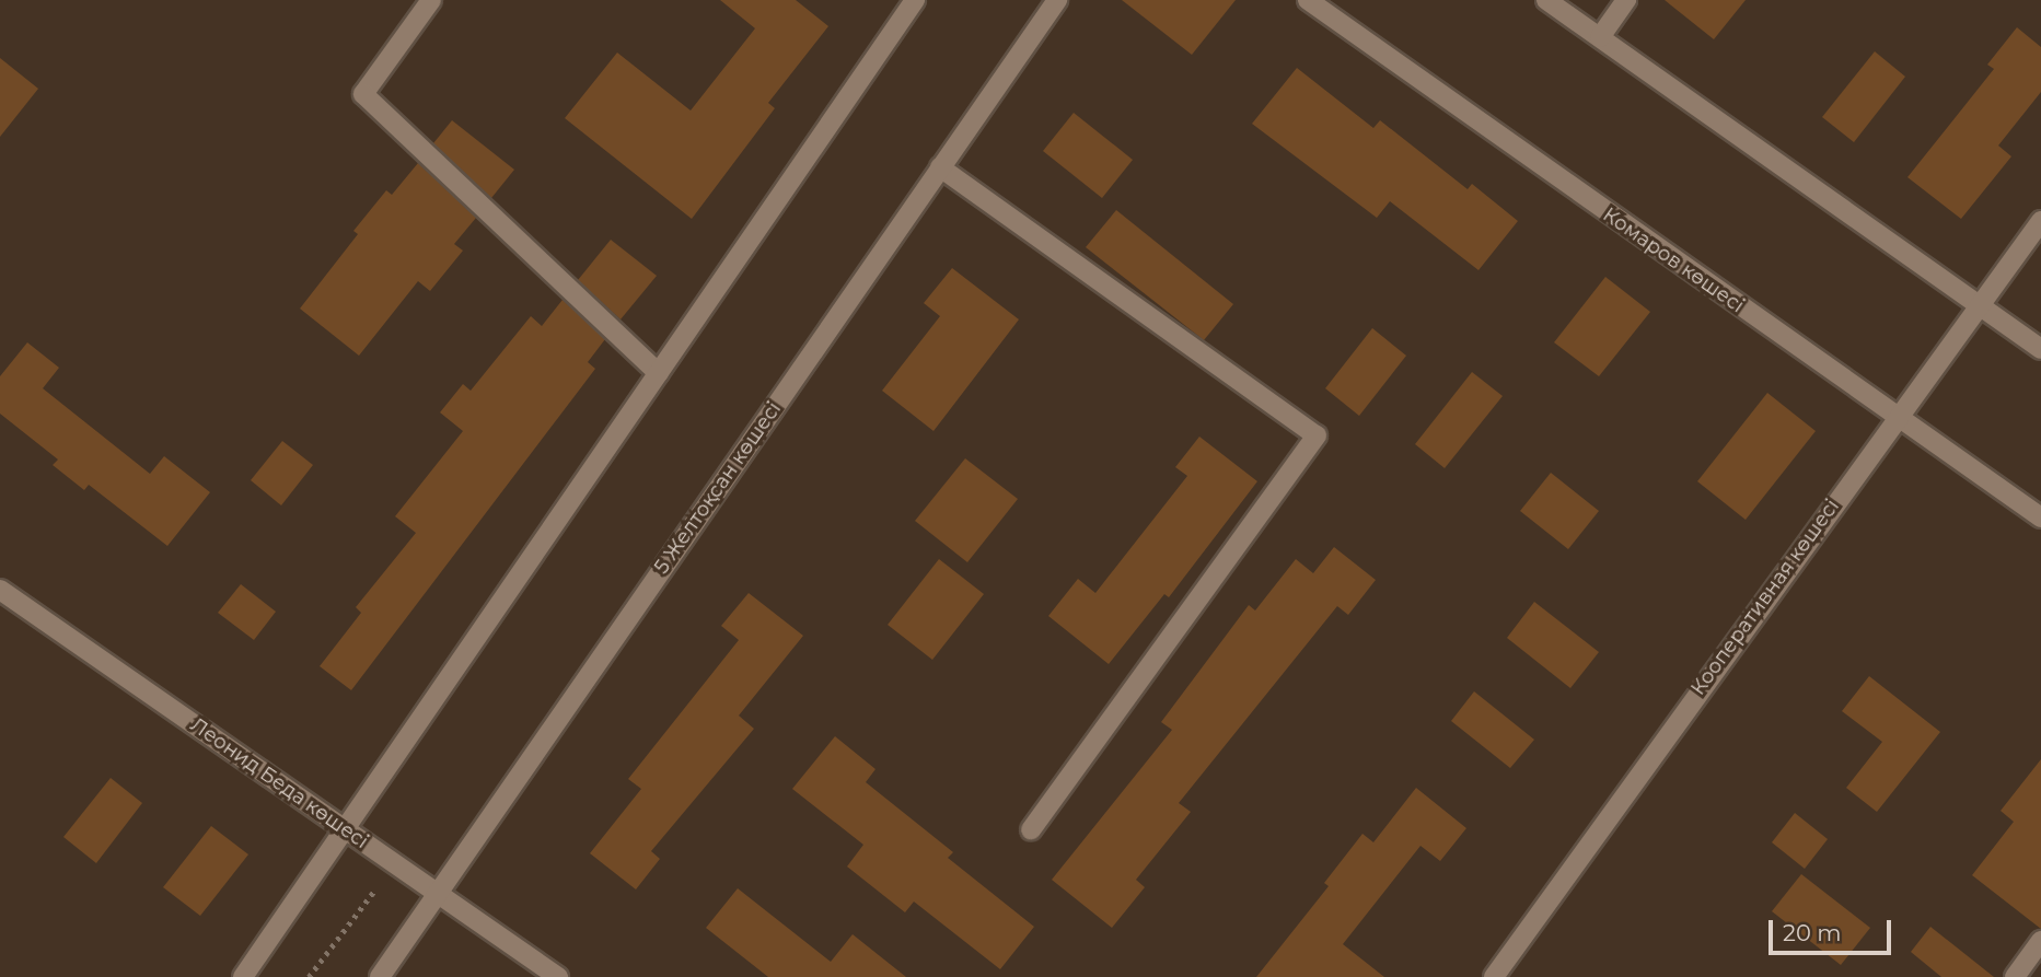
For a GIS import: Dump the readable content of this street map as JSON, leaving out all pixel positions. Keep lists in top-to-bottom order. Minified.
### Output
{"streets":{"street":["Комаров көшесі","5 Желтоқсан көшесі","Кооперативная көшесі","Леонид Беда көшесі"]},"crossings":[["Комаров көшесі","Кооперативная көшесі"],["5 Желтоқсан көшесі","Леонид Беда көшесі"]],"scale_bar":"20 m"}
